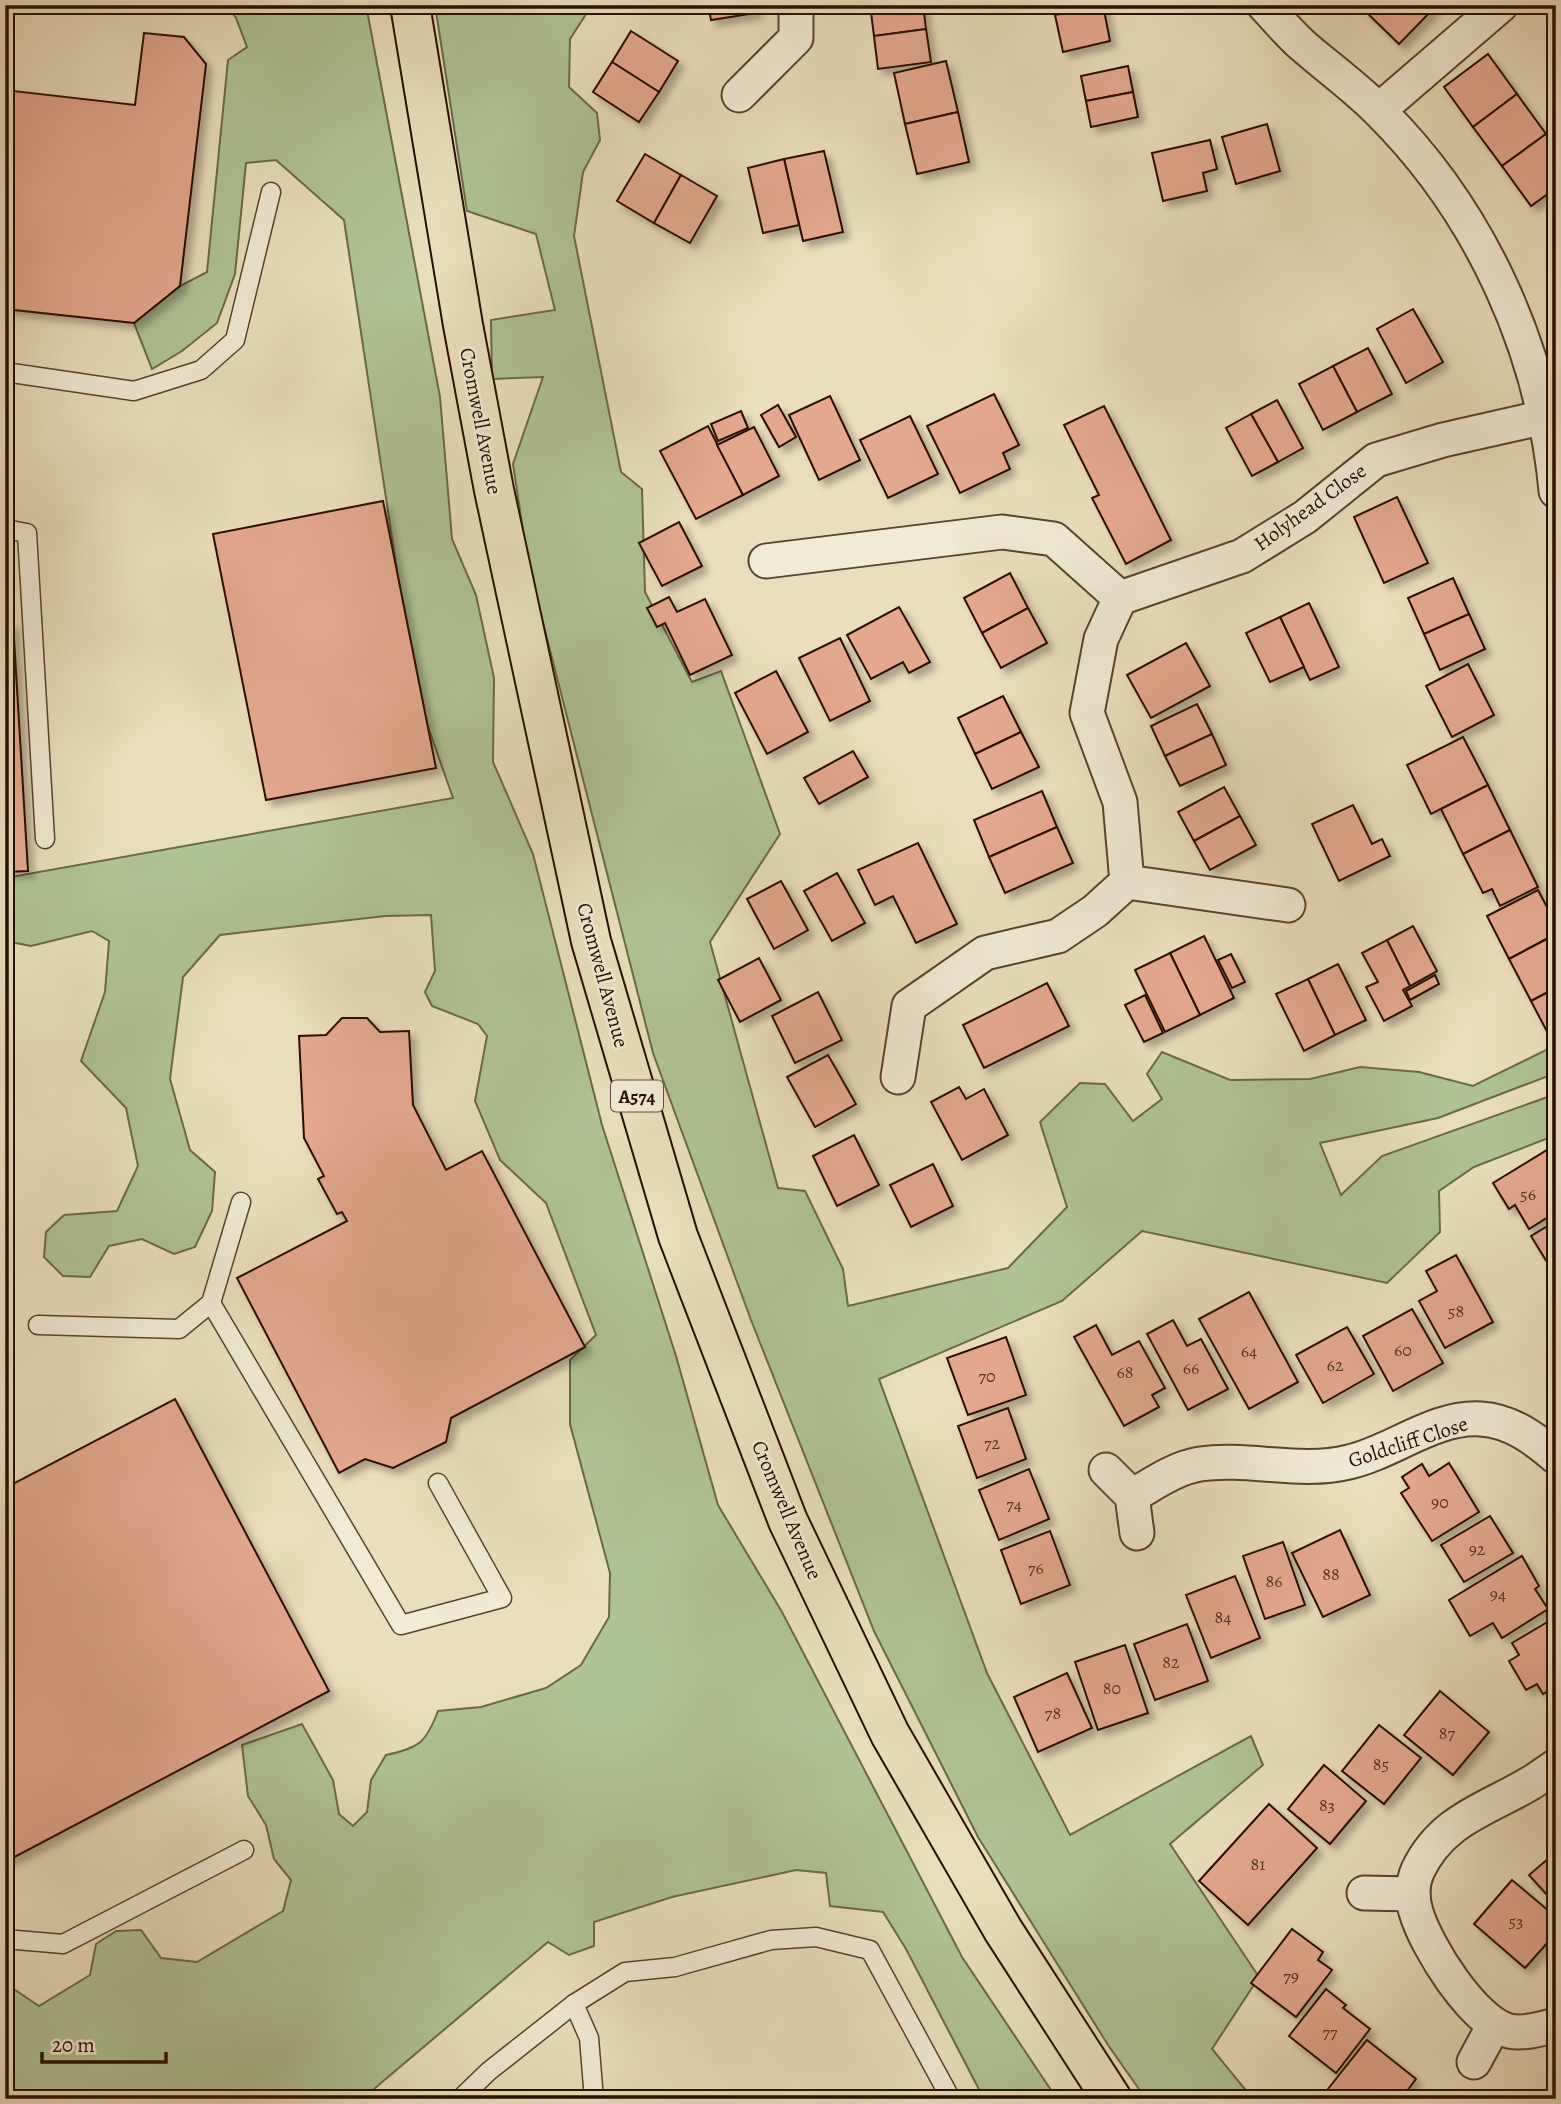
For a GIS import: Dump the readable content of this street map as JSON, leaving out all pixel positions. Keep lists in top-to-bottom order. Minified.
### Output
{"streets":{"main road":["Cromwell Avenue","A574"],"street":["Holyhead Close","Goldcliff Close"]},"house_numbers":["56","58","60","64","62","66","68","70","72","90","74","92","76","88","86","94","84","82","80","78","87","85","83","81","53","79","77"],"scale_bar":"20 m"}
